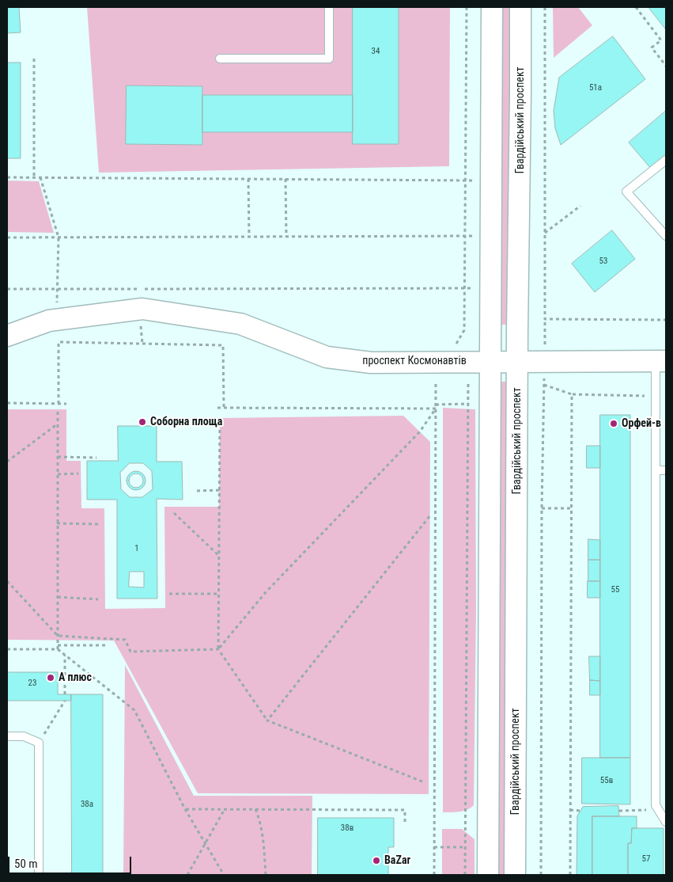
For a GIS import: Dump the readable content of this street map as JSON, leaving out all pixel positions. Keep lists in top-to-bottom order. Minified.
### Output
{"streets":{"main road":["Гвардійський проспект","проспект Космонавтів"]},"crossings":[["Гвардійський проспект","проспект Космонавтів"]],"places":["Соборна площа","Орфей-в","А плюс","BaZar"],"house_numbers":["34","51а","53","1","55","23","55в","38а","38в","57"],"scale_bar":"50 m"}
